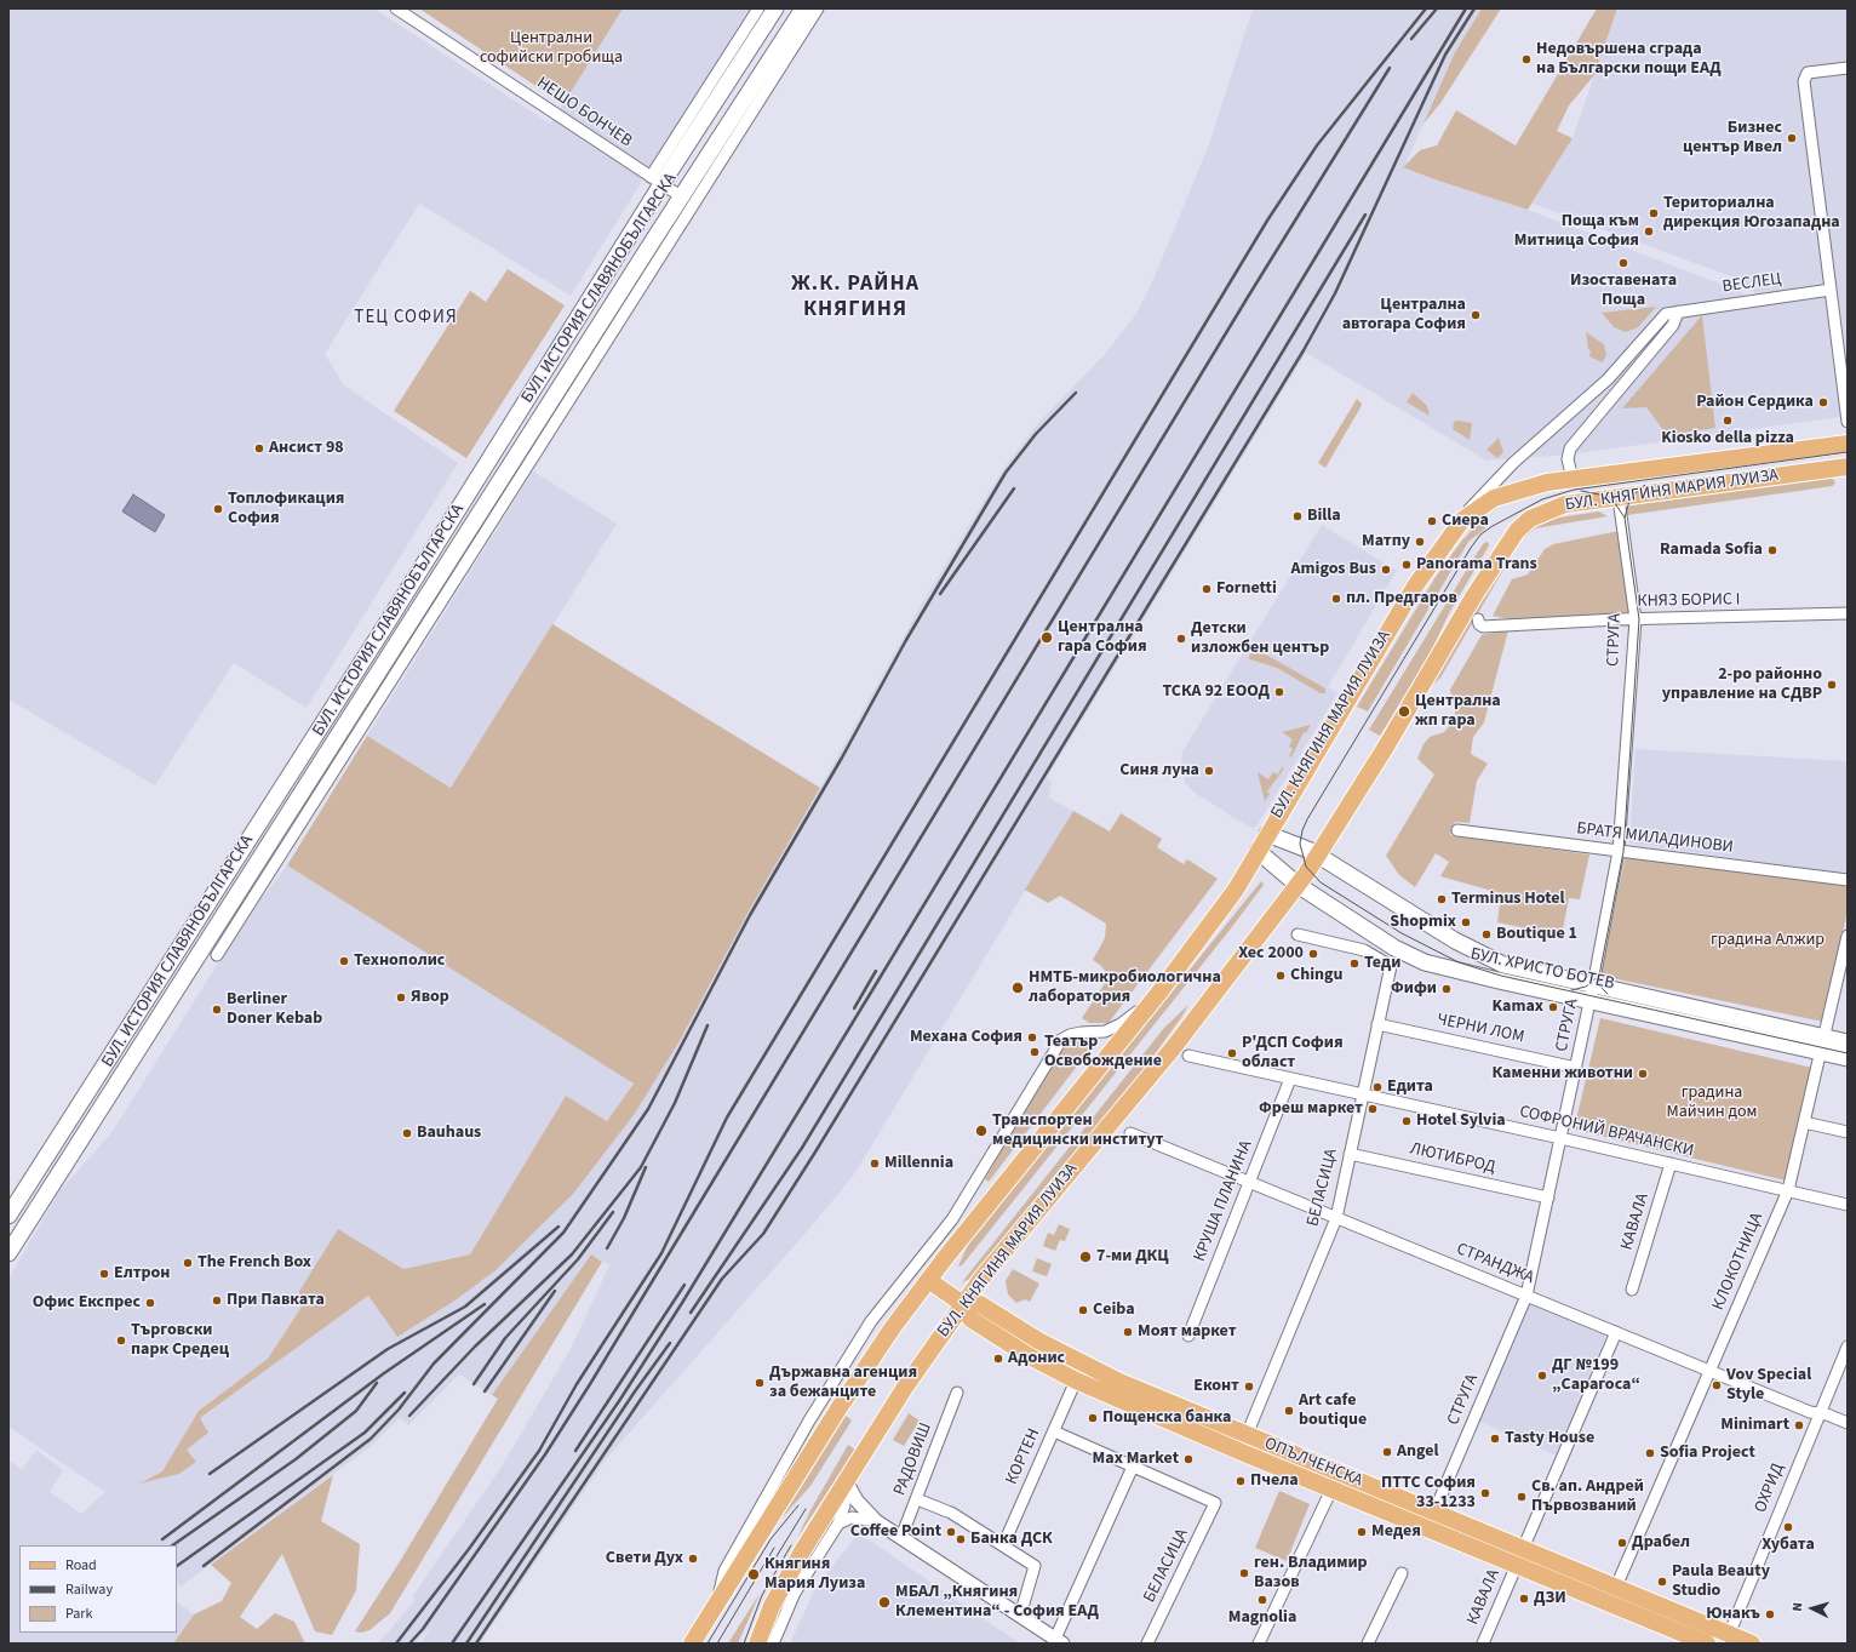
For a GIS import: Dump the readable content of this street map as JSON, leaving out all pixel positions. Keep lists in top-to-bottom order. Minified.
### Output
{"streets":{"main road":["БУЛ. ИСТОРИЯ СЛАВЯНОБЪЛГАРСКА","БУЛ. КНЯГИНЯ МАРИЯ ЛУИЗА","БУЛ. ХРИСТО БОТЕВ","ОПЪЛЧЕНСКА"],"street":["НЕШО БОНЧЕВ","ВЕСЛЕЦ","КНЯЗ БОРИС I","СТРУГА","БРАТЯ МИЛАДИНОВИ","ЧЕРНИ ЛОМ","СОФРОНИЙ ВРАЧАНСКИ","ЛЮТИБРОД","БЕЛАСИЦА","КРУША ПЛАНИНА","КАВАЛА","КЛОКОТНИЦА","СТРАНДЖА","КОРТЕН","РАДОВИШ","ОХРИД"]},"crossings":[["НЕШО БОНЧЕВ","БУЛ. ИСТОРИЯ СЛАВЯНОБЪЛГАРСКА"],["ВЕСЛЕЦ","БУЛ. КНЯГИНЯ МАРИЯ ЛУИЗА"],["БУЛ. КНЯГИНЯ МАРИЯ ЛУИЗА","СТРУГА"],["БУЛ. КНЯГИНЯ МАРИЯ ЛУИЗА","БУЛ. ХРИСТО БОТЕВ"],["БУЛ. КНЯГИНЯ МАРИЯ ЛУИЗА","ОПЪЛЧЕНСКА"],["КНЯЗ БОРИС I","СТРУГА"],["СТРУГА","БРАТЯ МИЛАДИНОВИ"],["СТРУГА","БУЛ. ХРИСТО БОТЕВ"],["СТРУГА","ЧЕРНИ ЛОМ"],["СТРУГА","СОФРОНИЙ ВРАЧАНСКИ"],["СТРУГА","ЛЮТИБРОД"],["СТРУГА","СТРАНДЖА"],["СТРУГА","ОПЪЛЧЕНСКА"],["БУЛ. ХРИСТО БОТЕВ","КЛОКОТНИЦА"],["ЧЕРНИ ЛОМ","БЕЛАСИЦА"],["СОФРОНИЙ ВРАЧАНСКИ","БЕЛАСИЦА"],["СОФРОНИЙ ВРАЧАНСКИ","КРУША ПЛАНИНА"],["СОФРОНИЙ ВРАЧАНСКИ","КАВАЛА"],["СОФРОНИЙ ВРАЧАНСКИ","КЛОКОТНИЦА"],["ЛЮТИБРОД","БЕЛАСИЦА"],["БЕЛАСИЦА","СТРАНДЖА"],["БЕЛАСИЦА","ОПЪЛЧЕНСКА"],["КРУША ПЛАНИНА","СТРАНДЖА"],["КАВАЛА","ОПЪЛЧЕНСКА"],["КЛОКОТНИЦА","СТРАНДЖА"],["КЛОКОТНИЦА","ОПЪЛЧЕНСКА"],["СТРАНДЖА","ОХРИД"],["КОРТЕН","ОПЪЛЧЕНСКА"],["ОПЪЛЧЕНСКА","ОХРИД"]],"districts":["Ж.К. РАЙНА КНЯГИНЯ","ТЕЦ СОФИЯ"],"parks":["Централни софийски гробища","градина Алжир","градина Майчин дом"],"places":["Недовършена сграда на Български пощи ЕАД","Бизнес център Ивел","Териториална дирекция Югозападна","Поща към Митница София","Изоставената Поща","Централна автогара София","Район Сердика","Kiosko della pizza","Ансист 98","Топлофикация София","Billa","Сиера","Матпу","Ramada Sofia","Panorama Trans","Amigos Bus","Fornetti","пл. Предгаров","Централна гара София","Детски изложбен център","2-ро районно управление на СДВР","ТСКА 92 ЕООД","Централна жп гара","Синя луна","Terminus Hotel","Shopmix","Boutique 1","Хес 2000","Технополис","Теди","Chingu","НМТБ-микробиологична лаборатория","Фифи","Явор","Kamax","Berliner Doner Kebab","Механа София","Театър Освобождение","Р'ДСП София област","Каменни животни","Едита","Фреш маркет","Hotel Sylvia","Транспортен медицински институт","Bauhaus","Millennia","7-ми ДКЦ","The French Box","Елтрон","При Павката","Офис Експрес","Ceiba","Моят маркет","Търговски парк Средец","Адонис","ДГ №199 „Сарагоса“","Държавна агенция за бежанците","Vov Special Style","Еконт","Art cafe boutique","Пощенска банка","Minimart","Tasty House","Angel","Sofia Project","Max Market","Пчела","ПТТС София 33-1233","Св. ап. Андрей Първозваний","Хубата","Coffee Point","Медея","Банка ДСК","Драбел","Свети Дух","ген. Владимир Вазов","Княгиня Мария Луиза","Paula Beauty Studio","ДЗИ","Magnolia","МБАЛ „Княгиня Клементина“ - София ЕАД","Юнакъ"],"legend":["Road","Railway","Park"],"north":"left"}
